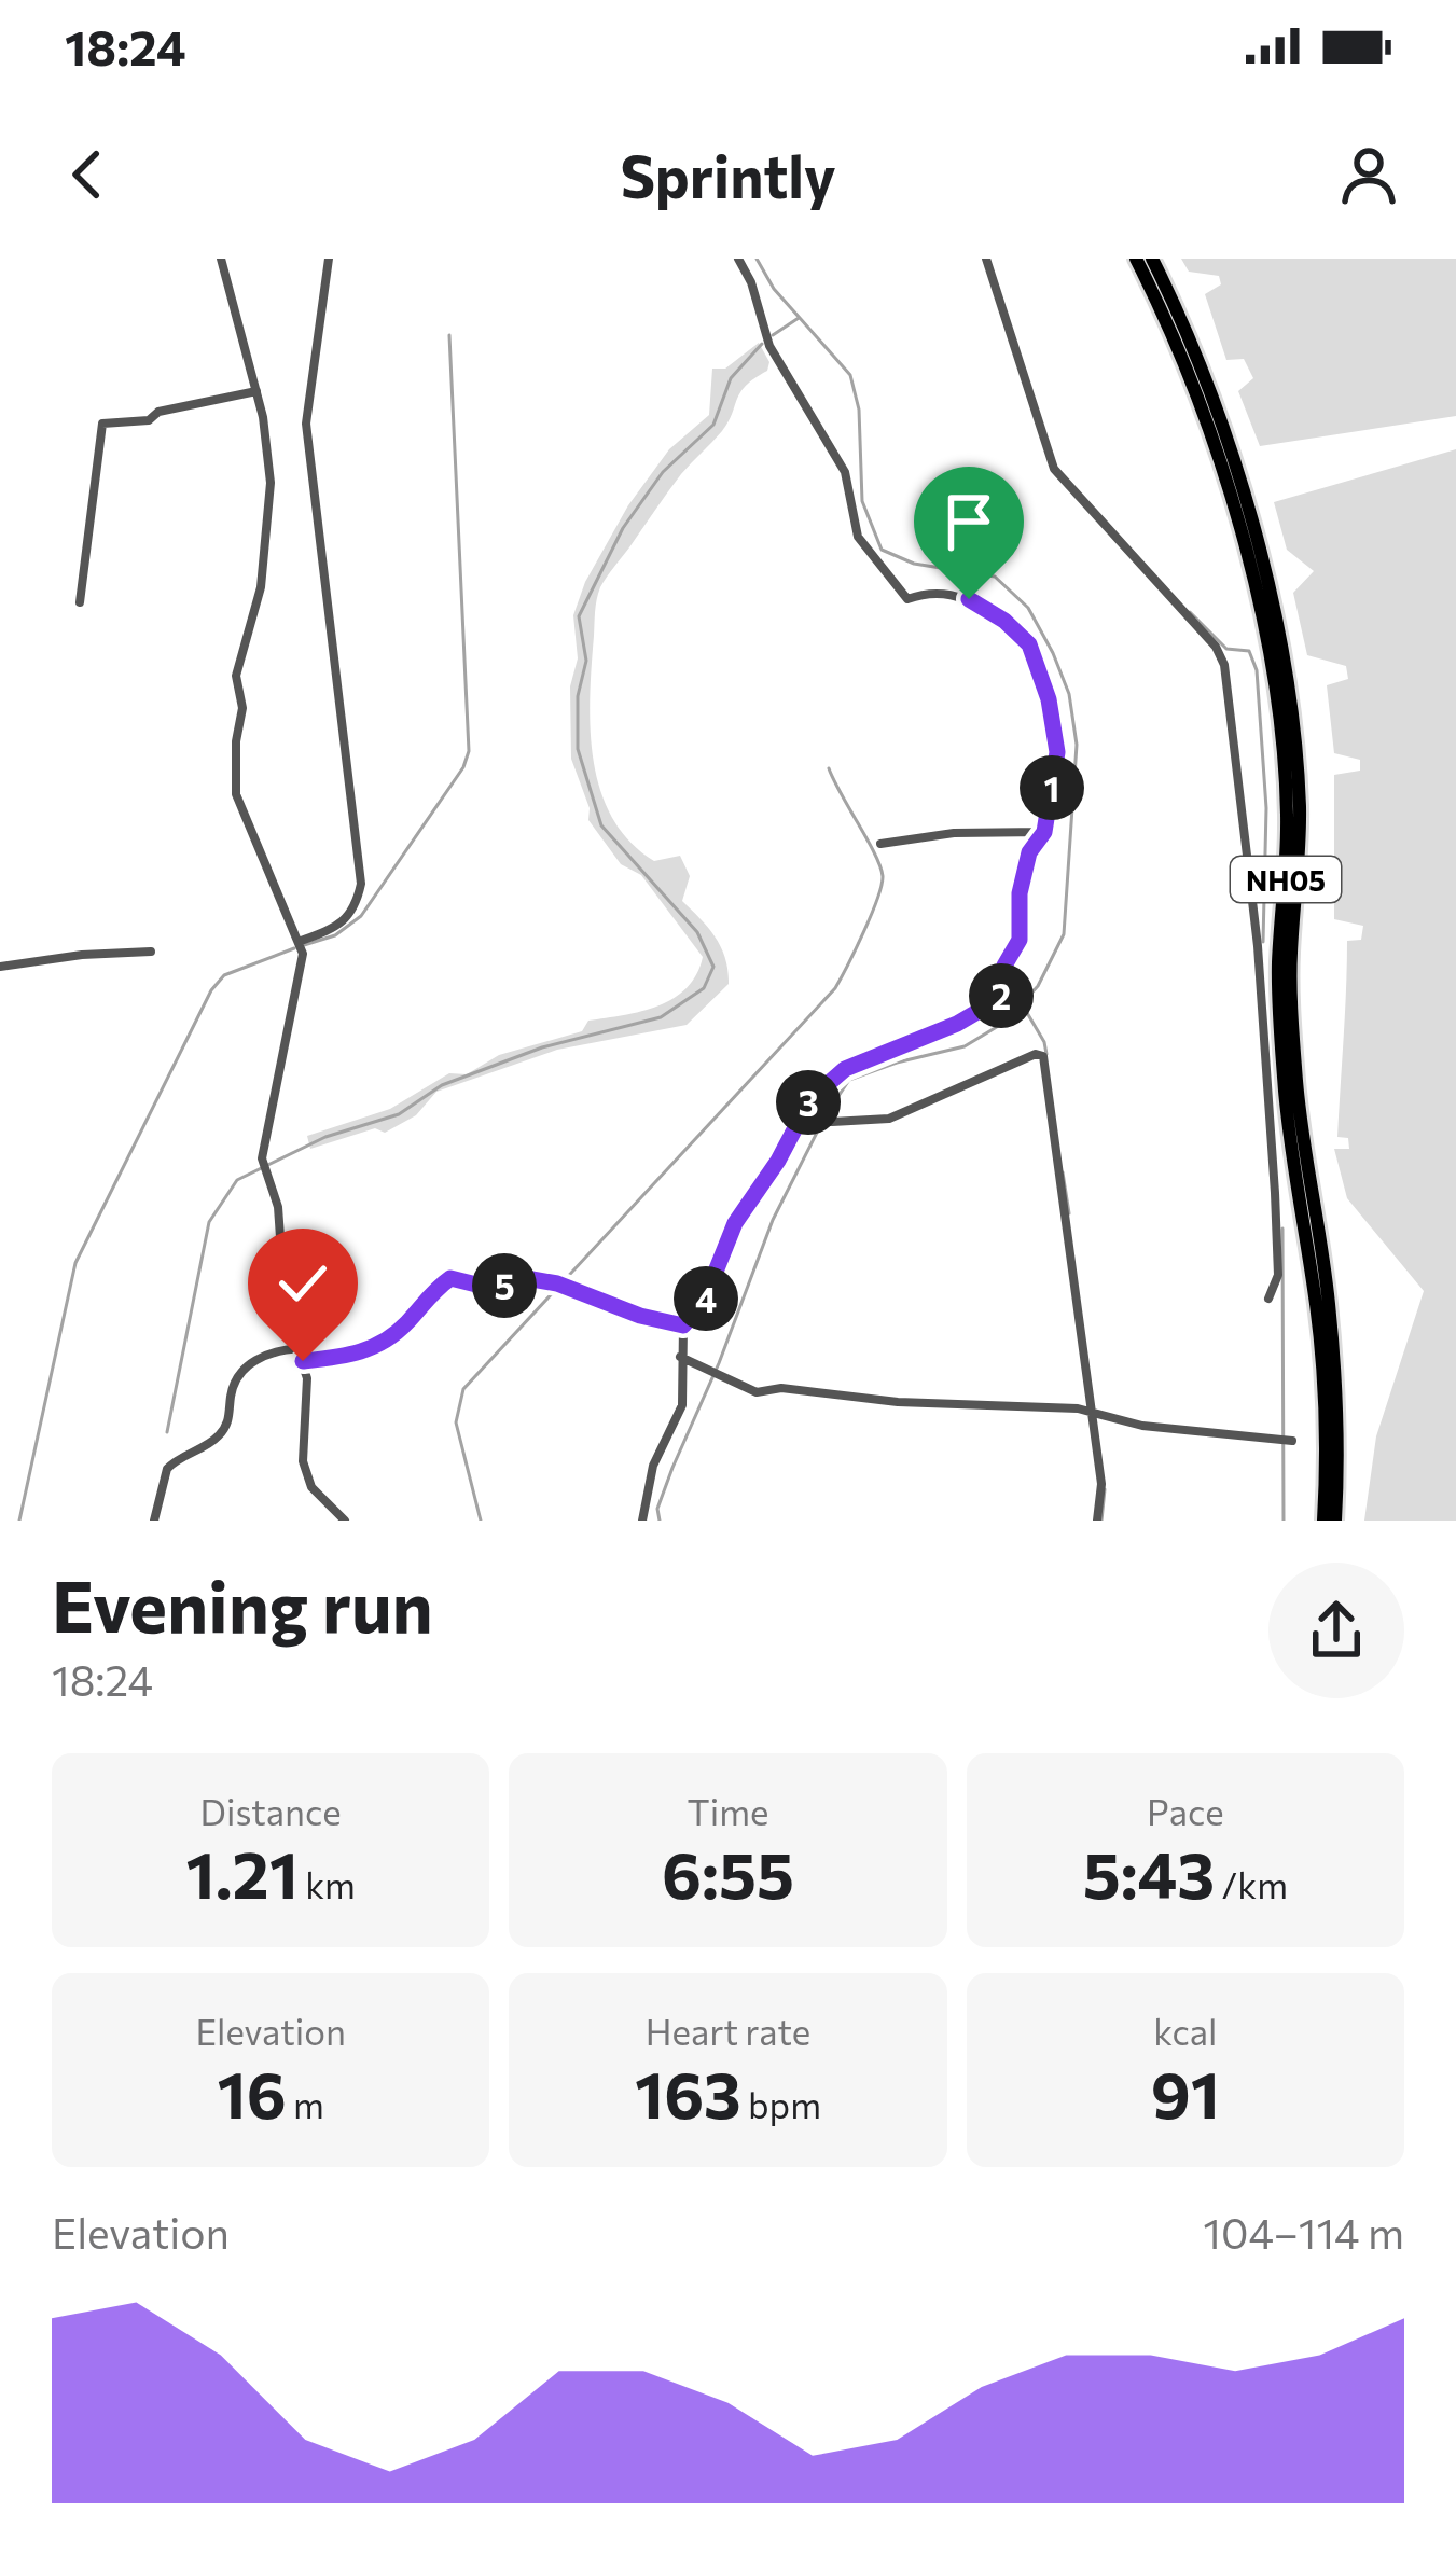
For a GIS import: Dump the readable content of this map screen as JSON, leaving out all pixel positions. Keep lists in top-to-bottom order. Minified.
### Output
{"streets":{"main road":["NH05"]},"page":{"status":"18:24","header":"Sprintly","pins":["1","2","3","5","4"],"heading":["Evening run","18:24"],"stats":[["Distance","1.21 km"],["Time","6:55"],["Pace","5:43 /km"],["Elevation","16 m"],["Heart rate","163 bpm"],["kcal","91"]],"chart":["Elevation","104–114 m"]}}
